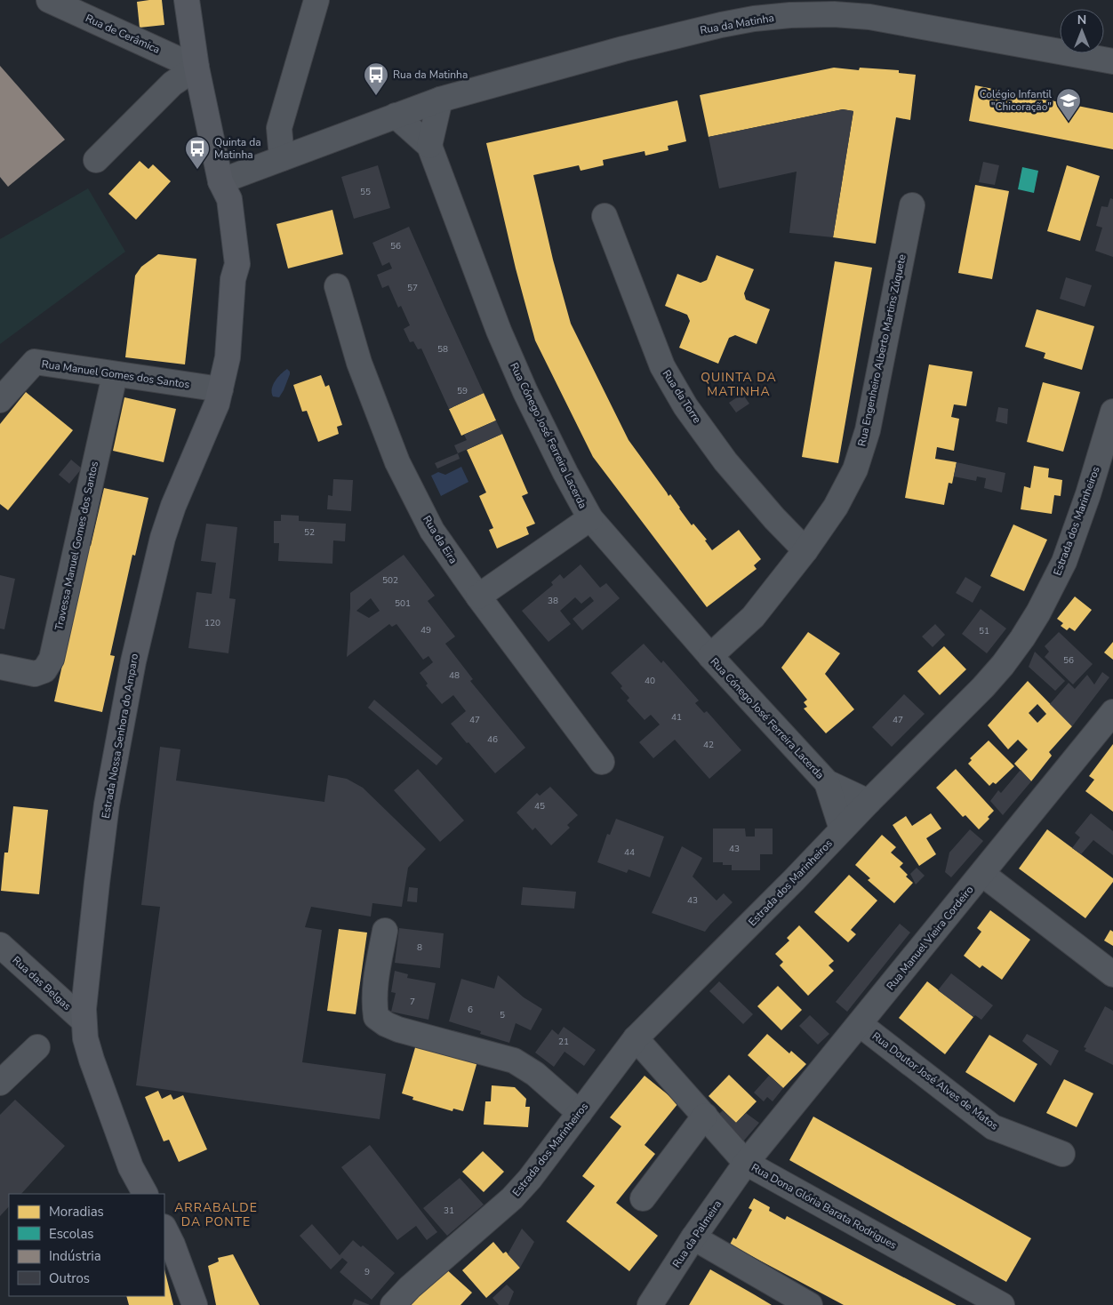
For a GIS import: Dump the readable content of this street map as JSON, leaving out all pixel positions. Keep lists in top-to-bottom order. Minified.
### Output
{"streets":{"main road":["Estrada Nossa Senhora do Amparo"],"street":["Rua da Matinha","Rua de Cerâmica","Rua Engenheiro Alberto Martins Zúquete","Rua Manuel Gomes dos Santos","Rua da Torre","Rua Cónego José Ferreira Lacerda","Estrada dos Marinheiros","Rua da Eira","Travessa Manuel Gomes dos Santos","Rua Manuel Vieira Cordeiro","Rua das Belgas","Rua Doutor José Alves de Matos","Rua Dona Glória Barata Rodrigues","Rua da Palmeira"]},"crossings":[["Rua da Matinha","Rua Cónego José Ferreira Lacerda"],["Rua da Matinha","Estrada Nossa Senhora do Amparo"],["Rua de Cerâmica","Estrada Nossa Senhora do Amparo"],["Rua Engenheiro Alberto Martins Zúquete","Rua da Torre"],["Rua Engenheiro Alberto Martins Zúquete","Rua Cónego José Ferreira Lacerda"],["Rua Manuel Gomes dos Santos","Travessa Manuel Gomes dos Santos"],["Rua Manuel Gomes dos Santos","Estrada Nossa Senhora do Amparo"],["Rua Cónego José Ferreira Lacerda","Estrada dos Marinheiros"],["Estrada dos Marinheiros","Rua Dona Glória Barata Rodrigues"],["Estrada Nossa Senhora do Amparo","Rua das Belgas"],["Rua Manuel Vieira Cordeiro","Rua Doutor José Alves de Matos"],["Rua Manuel Vieira Cordeiro","Rua Dona Glória Barata Rodrigues"],["Rua Manuel Vieira Cordeiro","Rua da Palmeira"],["Rua Dona Glória Barata Rodrigues","Rua da Palmeira"]],"districts":["QUINTA DA MATINHA","ARRABALDE DA PONTE"],"places":{"bus stop":["Rua da Matinha","Quinta da Matinha"],"school or university":["Colégio Infantil \"Chicoração\""]},"house_numbers":["55","56","57","58","59","52","502","38","501","120","49","51","56","48","40","41","47","47","46","42","45","43","44","43","8","7","6","5","21","31","9"],"legend":["Moradias","Escolas","Indústria","Outros"],"north":"top"}
